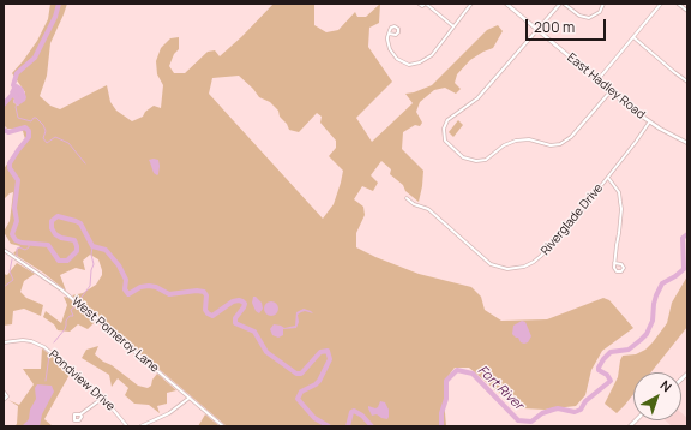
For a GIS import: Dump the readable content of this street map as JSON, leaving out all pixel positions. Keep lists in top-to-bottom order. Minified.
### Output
{"streets":{"street":["East Hadley Road","Riverglade Drive","West Pomeroy Lane","Pondview Drive"]},"crossings":[["East Hadley Road","Riverglade Drive"]],"water":["Fort River"],"scale_bar":"200 m","north":"top right"}
